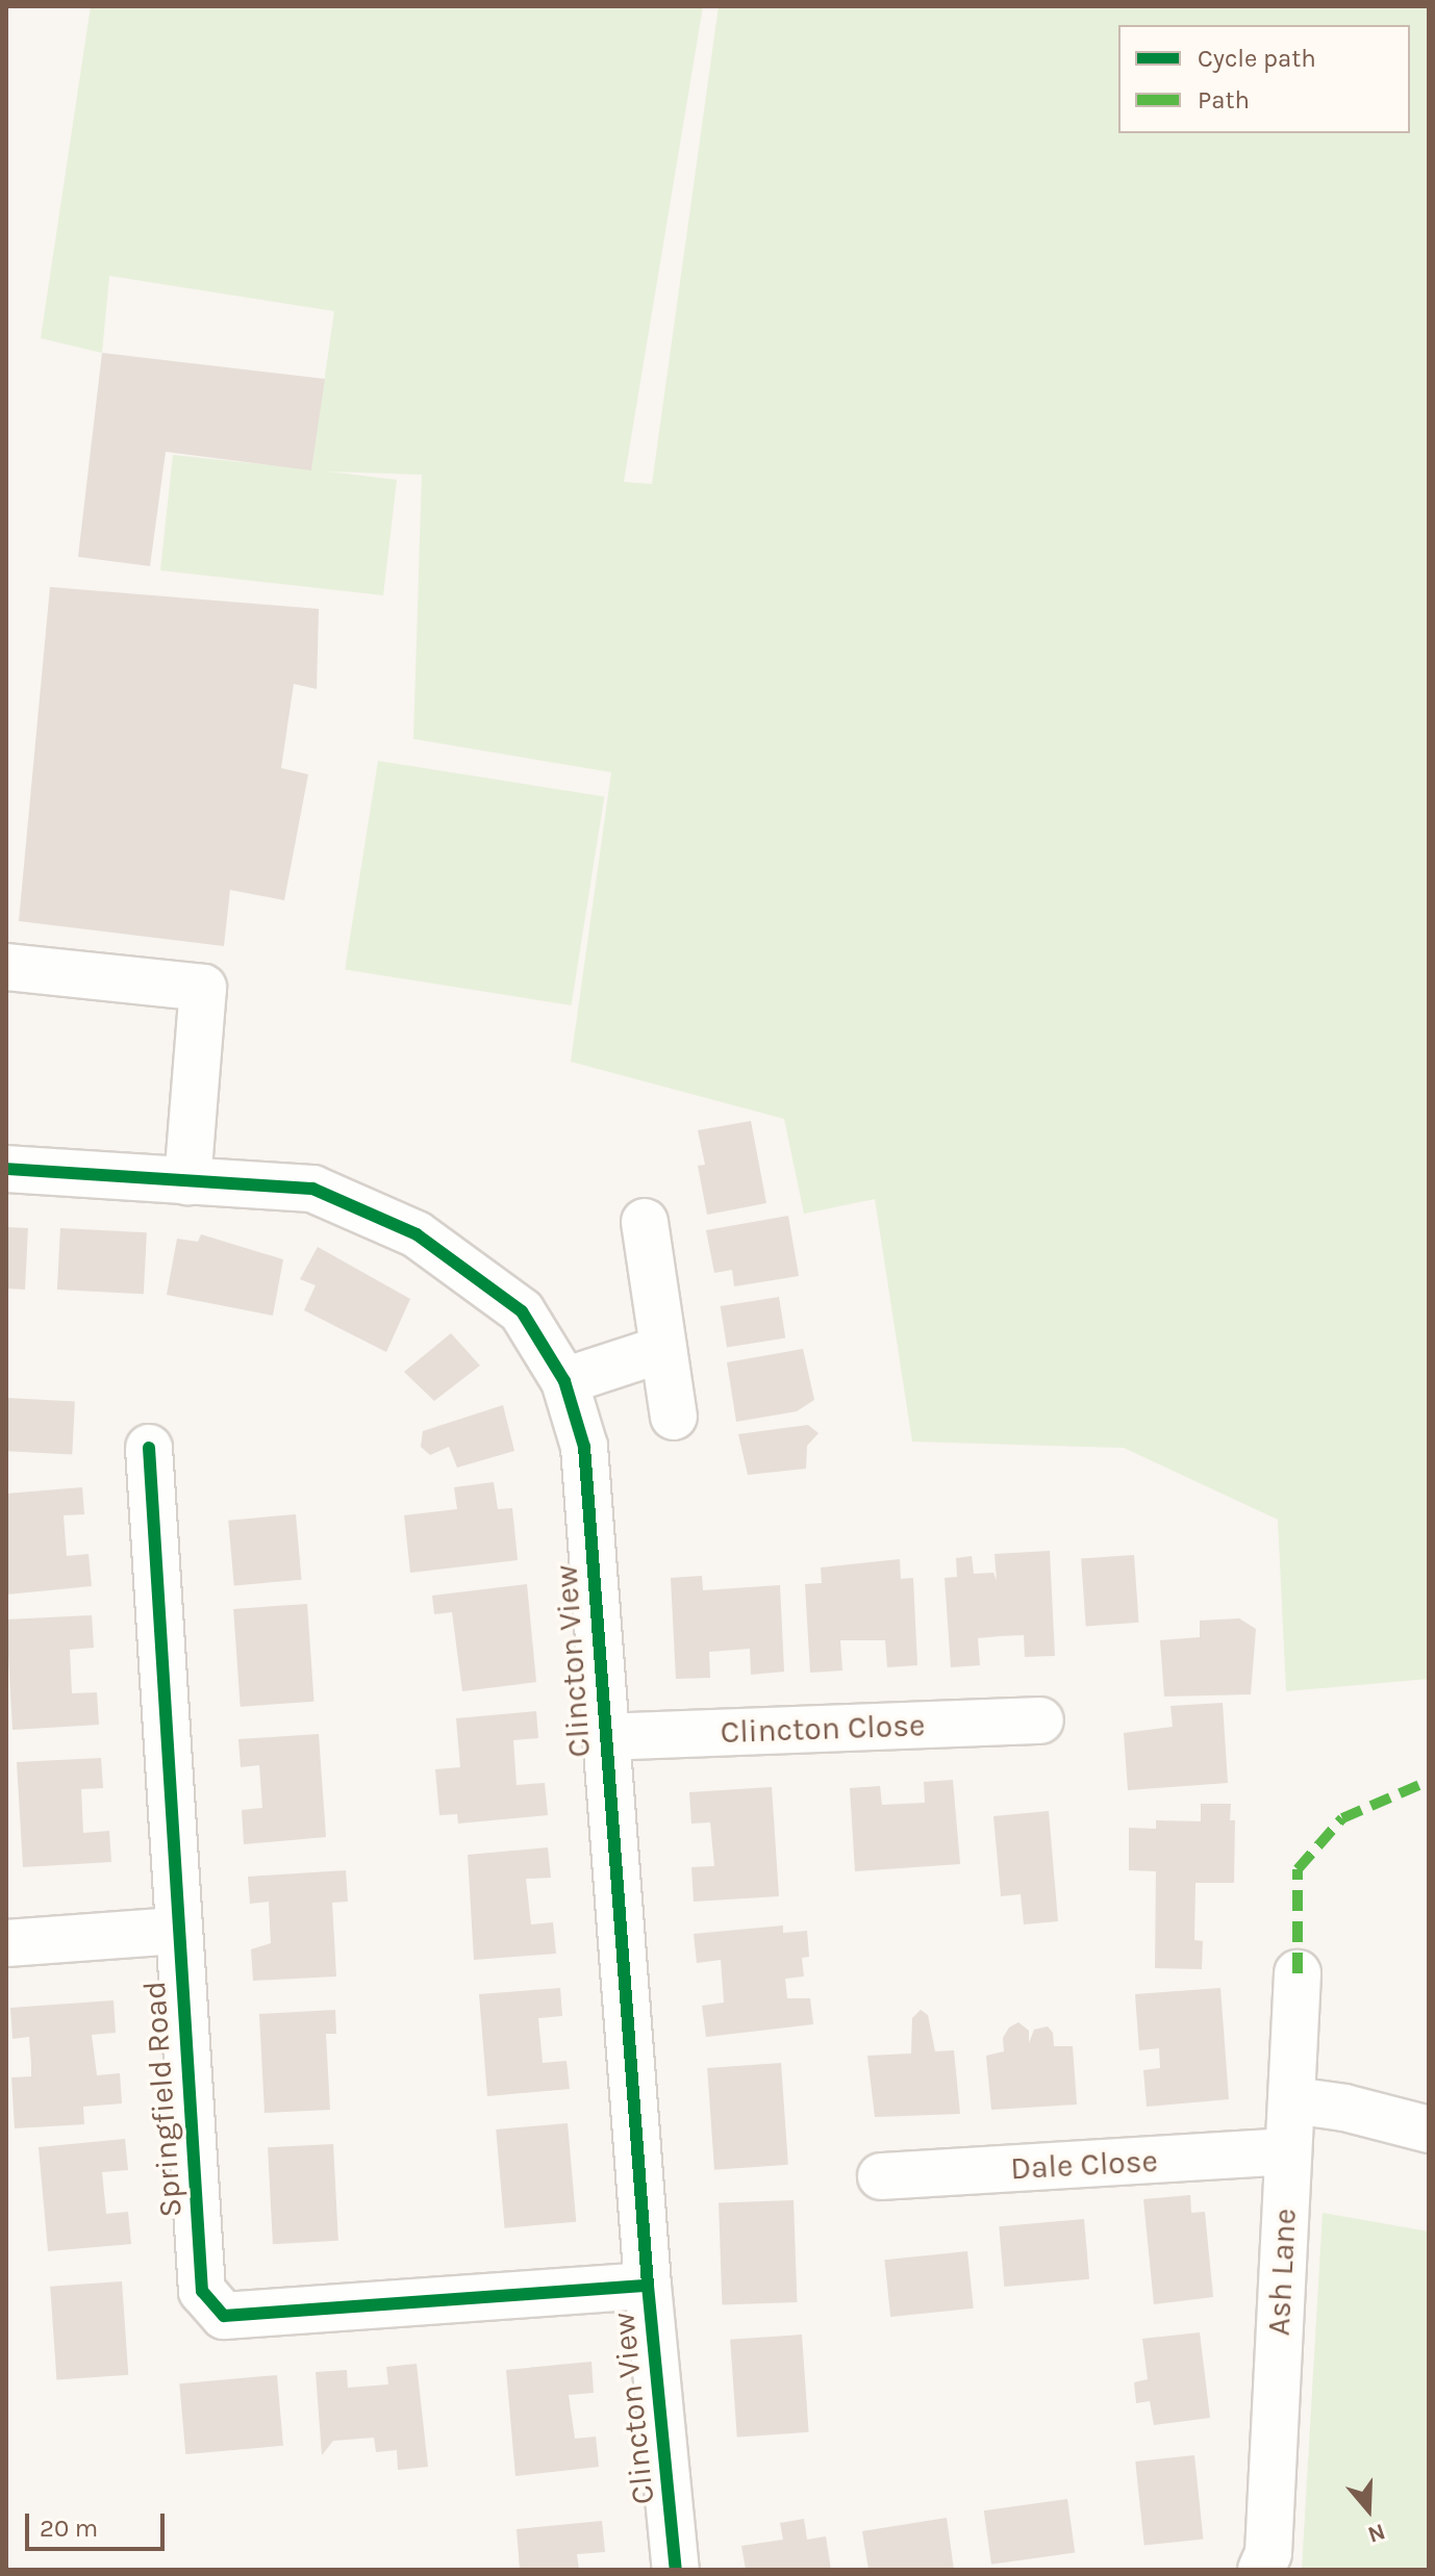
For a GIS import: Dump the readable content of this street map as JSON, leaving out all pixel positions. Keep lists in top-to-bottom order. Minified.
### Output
{"streets":{"street":["Clincton View","Clincton Close","Springfield Road","Dale Close","Ash Lane"]},"crossings":[["Clincton View","Clincton Close"],["Clincton View","Springfield Road"],["Dale Close","Ash Lane"]],"legend":["Cycle path","Path"],"scale_bar":"20 m","north":"bottom"}
